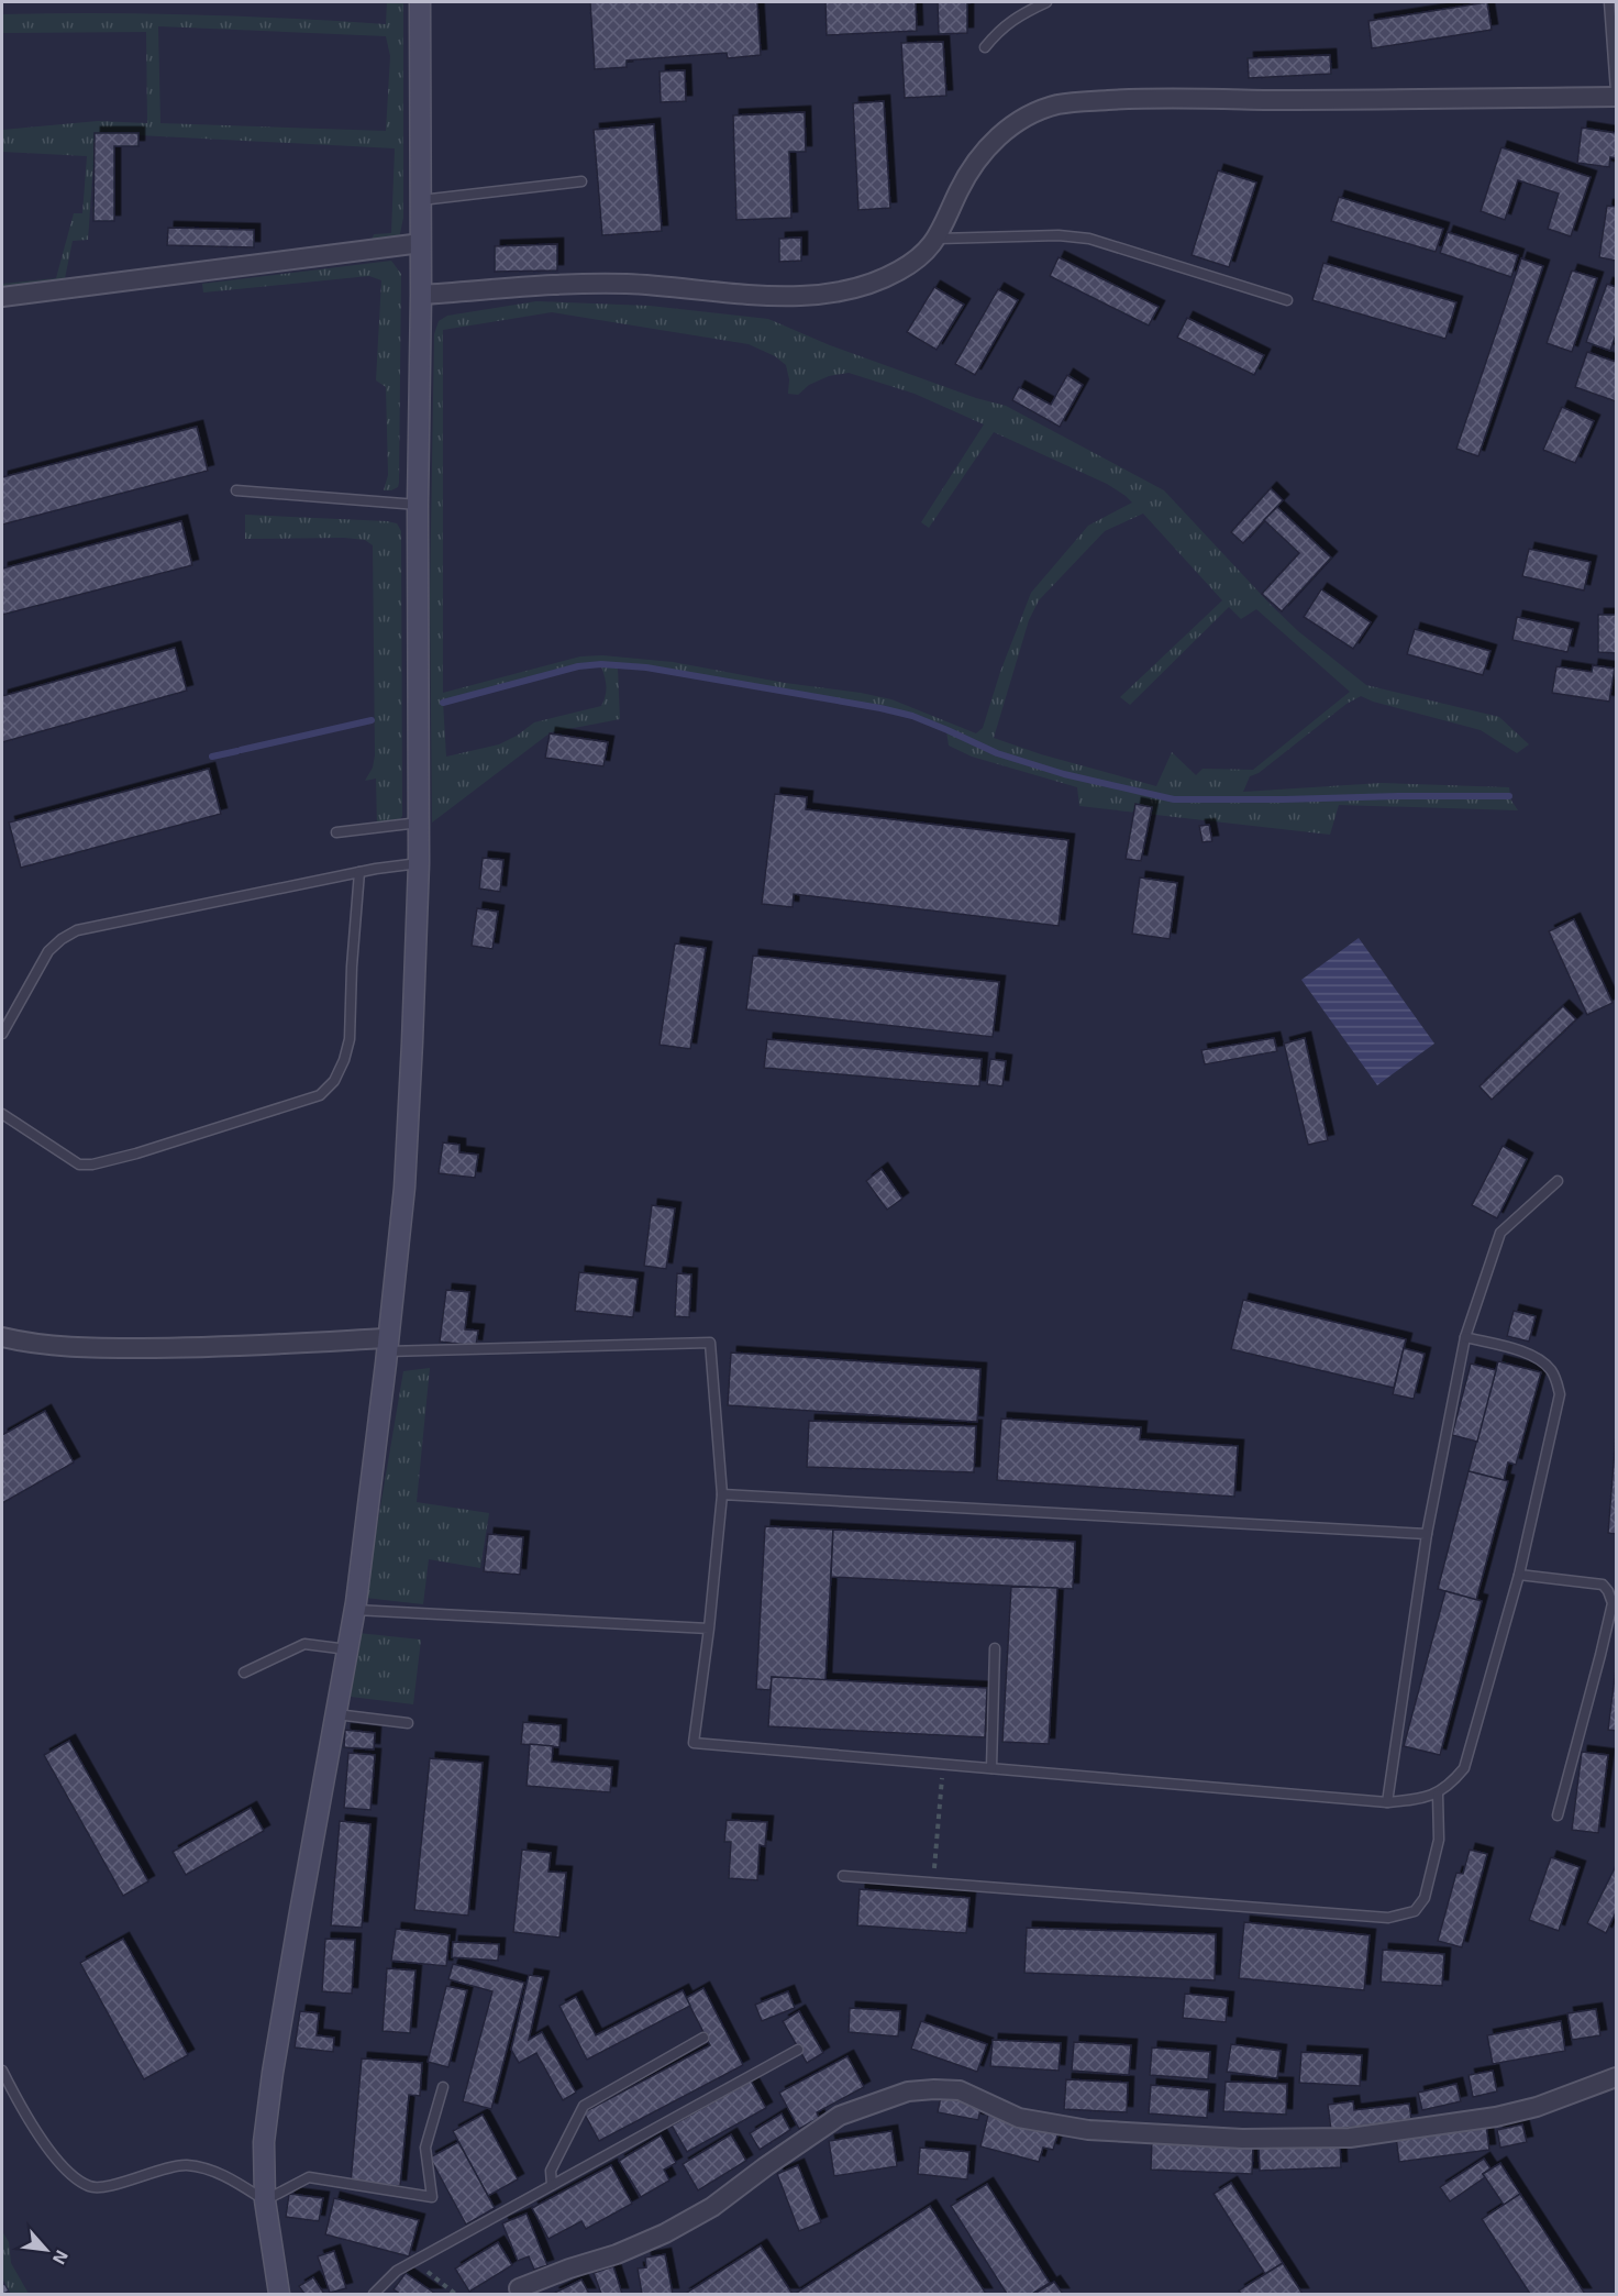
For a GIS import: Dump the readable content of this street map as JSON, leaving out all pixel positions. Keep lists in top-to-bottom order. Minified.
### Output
{"north":"bottom right"}
